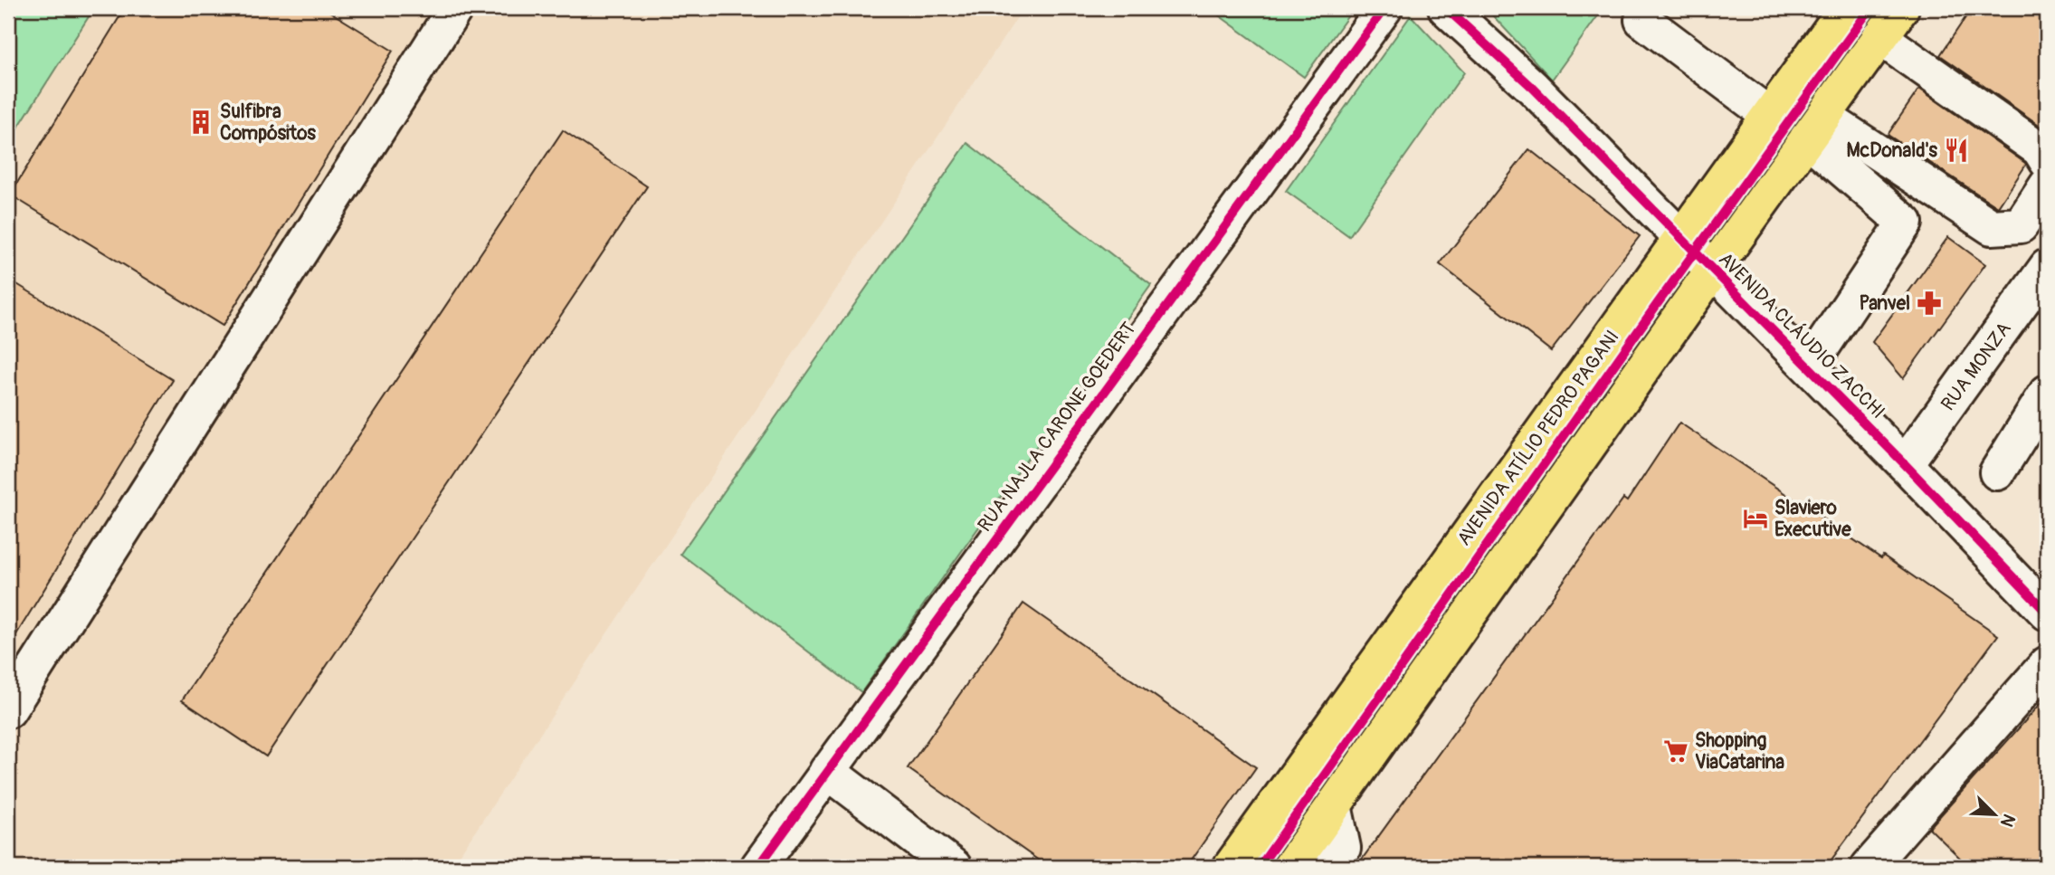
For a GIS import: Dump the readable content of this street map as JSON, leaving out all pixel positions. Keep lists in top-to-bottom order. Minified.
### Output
{"streets":{"main road":["AVENIDA ATÍLIO PEDRO PAGANI"],"street":["AVENIDA CLÁUDIO ZACCHI","RUA MONZA","RUA NAJLA CARONE GOEDERT"]},"crossings":[["AVENIDA CLÁUDIO ZACCHI","RUA MONZA"],["AVENIDA CLÁUDIO ZACCHI","AVENIDA ATÍLIO PEDRO PAGANI"]],"places":{"building":["Sulfibra Compósitos"],"restaurant":["McDonald's"],"pharmacy":["Panvel"],"hotel":["Slaviero Executive"],"supermarket":["Shopping ViaCatarina"]},"north":"bottom right"}
